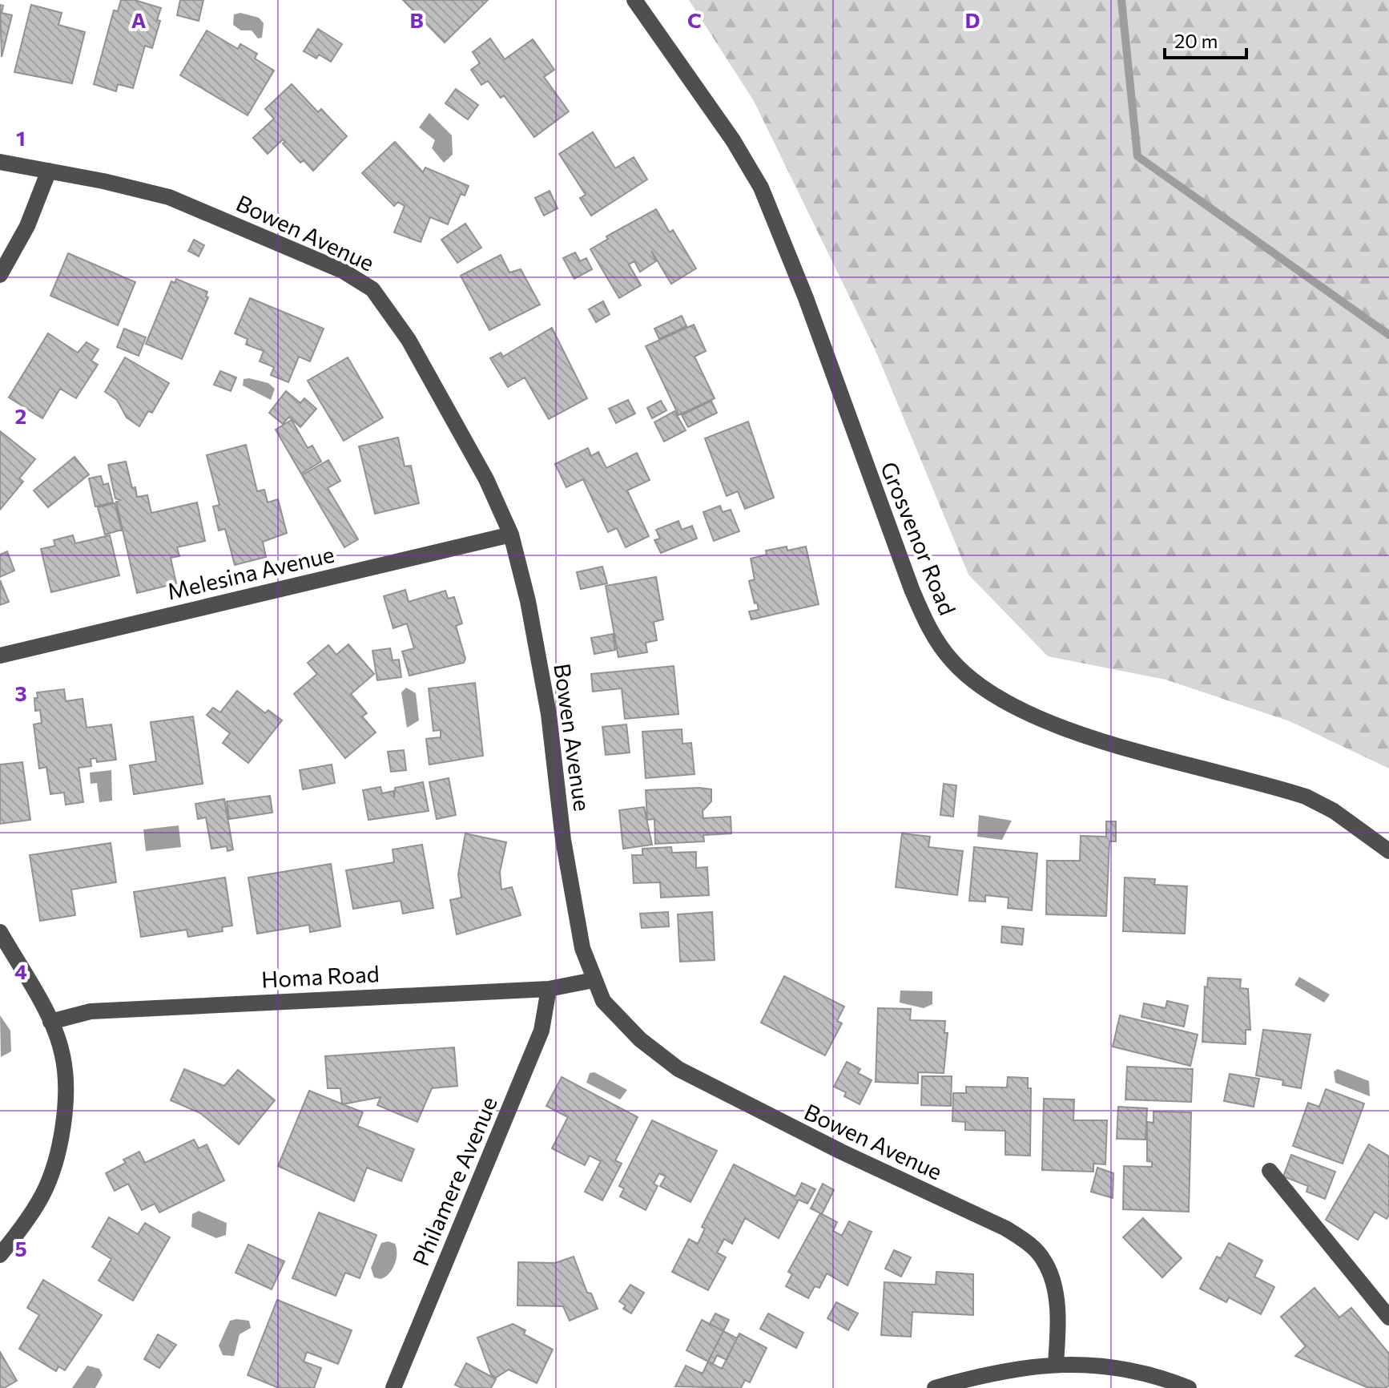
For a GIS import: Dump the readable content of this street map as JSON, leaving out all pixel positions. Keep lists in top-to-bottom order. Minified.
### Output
{"streets":{"street":["Bowen Avenue","Grosvenor Road","Melesina Avenue","Homa Road","Philamere Avenue"]},"crossings":[["Bowen Avenue","Melesina Avenue"],["Bowen Avenue","Homa Road"],["Homa Road","Philamere Avenue"]],"scale_bar":"20 m","grid":{"columns":["A","B","C","D"],"rows":["1","2","3","4","5"]}}
